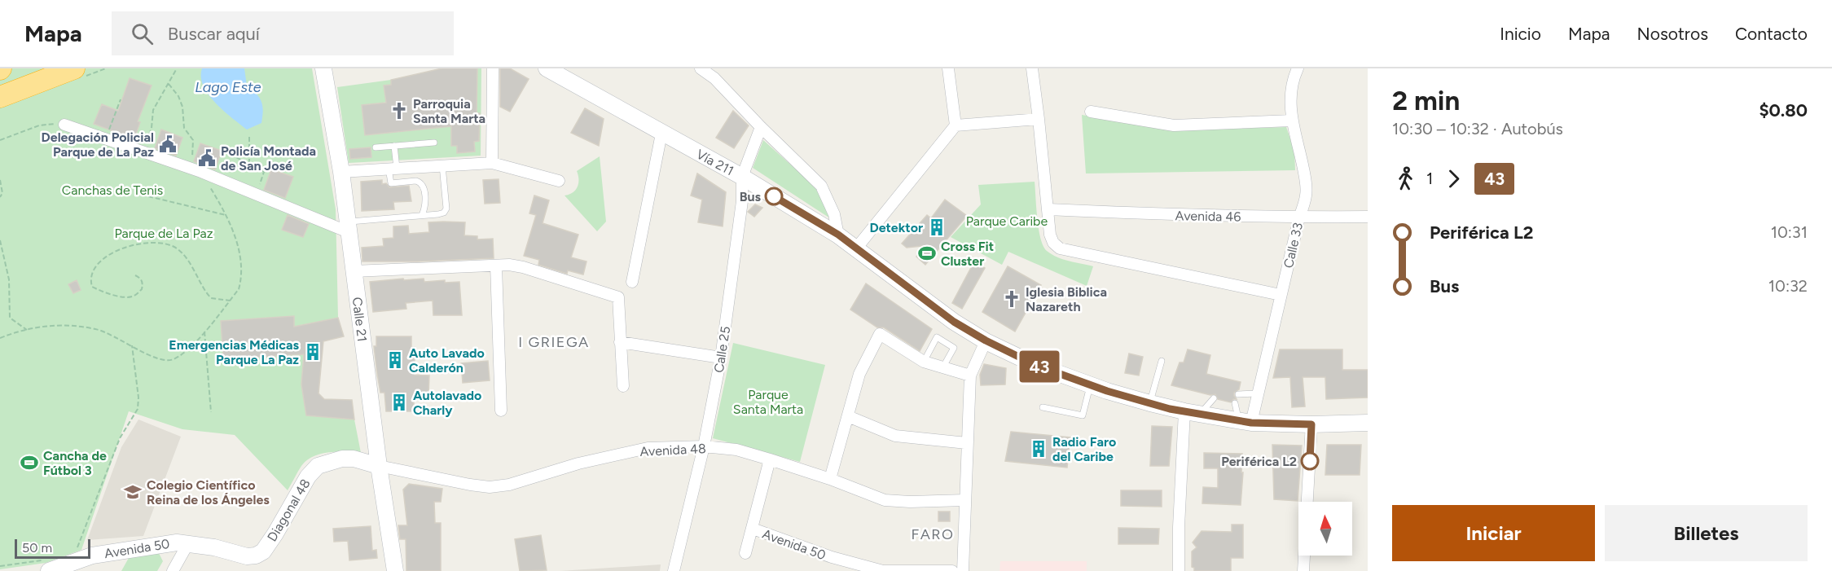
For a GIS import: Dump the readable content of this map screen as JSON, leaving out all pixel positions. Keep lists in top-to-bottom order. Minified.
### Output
{"streets":{"main road":["Vía 211","Calle 21","Diagonal 48","Avenida 50"],"street":["Avenida 46","Calle 33","Calle 25","Avenida 48"]},"crossings":[["Vía 211","Calle 33"],["Vía 211","Calle 25"],["Avenida 46","Calle 33"],["Calle 21","Avenida 48"],["Calle 21","Diagonal 48"],["Calle 25","Avenida 48"],["Avenida 48","Diagonal 48"],["Diagonal 48","Avenida 50"]],"districts":["I GRIEGA","FARO"],"water":["Lago Este"],"parks":["Canchas de Tenis","Parque Caribe","Parque de La Paz","Parque Santa Marta"],"places":{"church":["Parroquia Santa Marta","Iglesia Biblica Nazareth"],"public building":["Delegación Policial Parque de La Paz","Policía Montada de San José"],"other":["Bus","Periférica L2"],"building":["Detektor","Emergencias Médicas Parque La Paz","Auto Lavado Calderón","Autolavado Charly","Radio Faro del Caribe"],"sports":["Cross Fit Cluster","Cancha de Fútbol 3"],"school or university":["Colegio Científico Reina de los Ángeles"]},"lines":["bus line 43"],"scale_bar":"50 m","north":"top","page":{"header":"Mapa","search":"Buscar aquí","nav":["Inicio","Mapa","Nosotros","Contacto"],"on_map":"43","heading":["2 min","10:30 – 10:32 · Autobús","$0.80"],"legs":["1","43"],"list":[{"name":"Periférica L2","value":"10:31"},{"name":"Bus","value":"10:32"}],"buttons":["Iniciar","Billetes"],"scale":"50 m"}}
